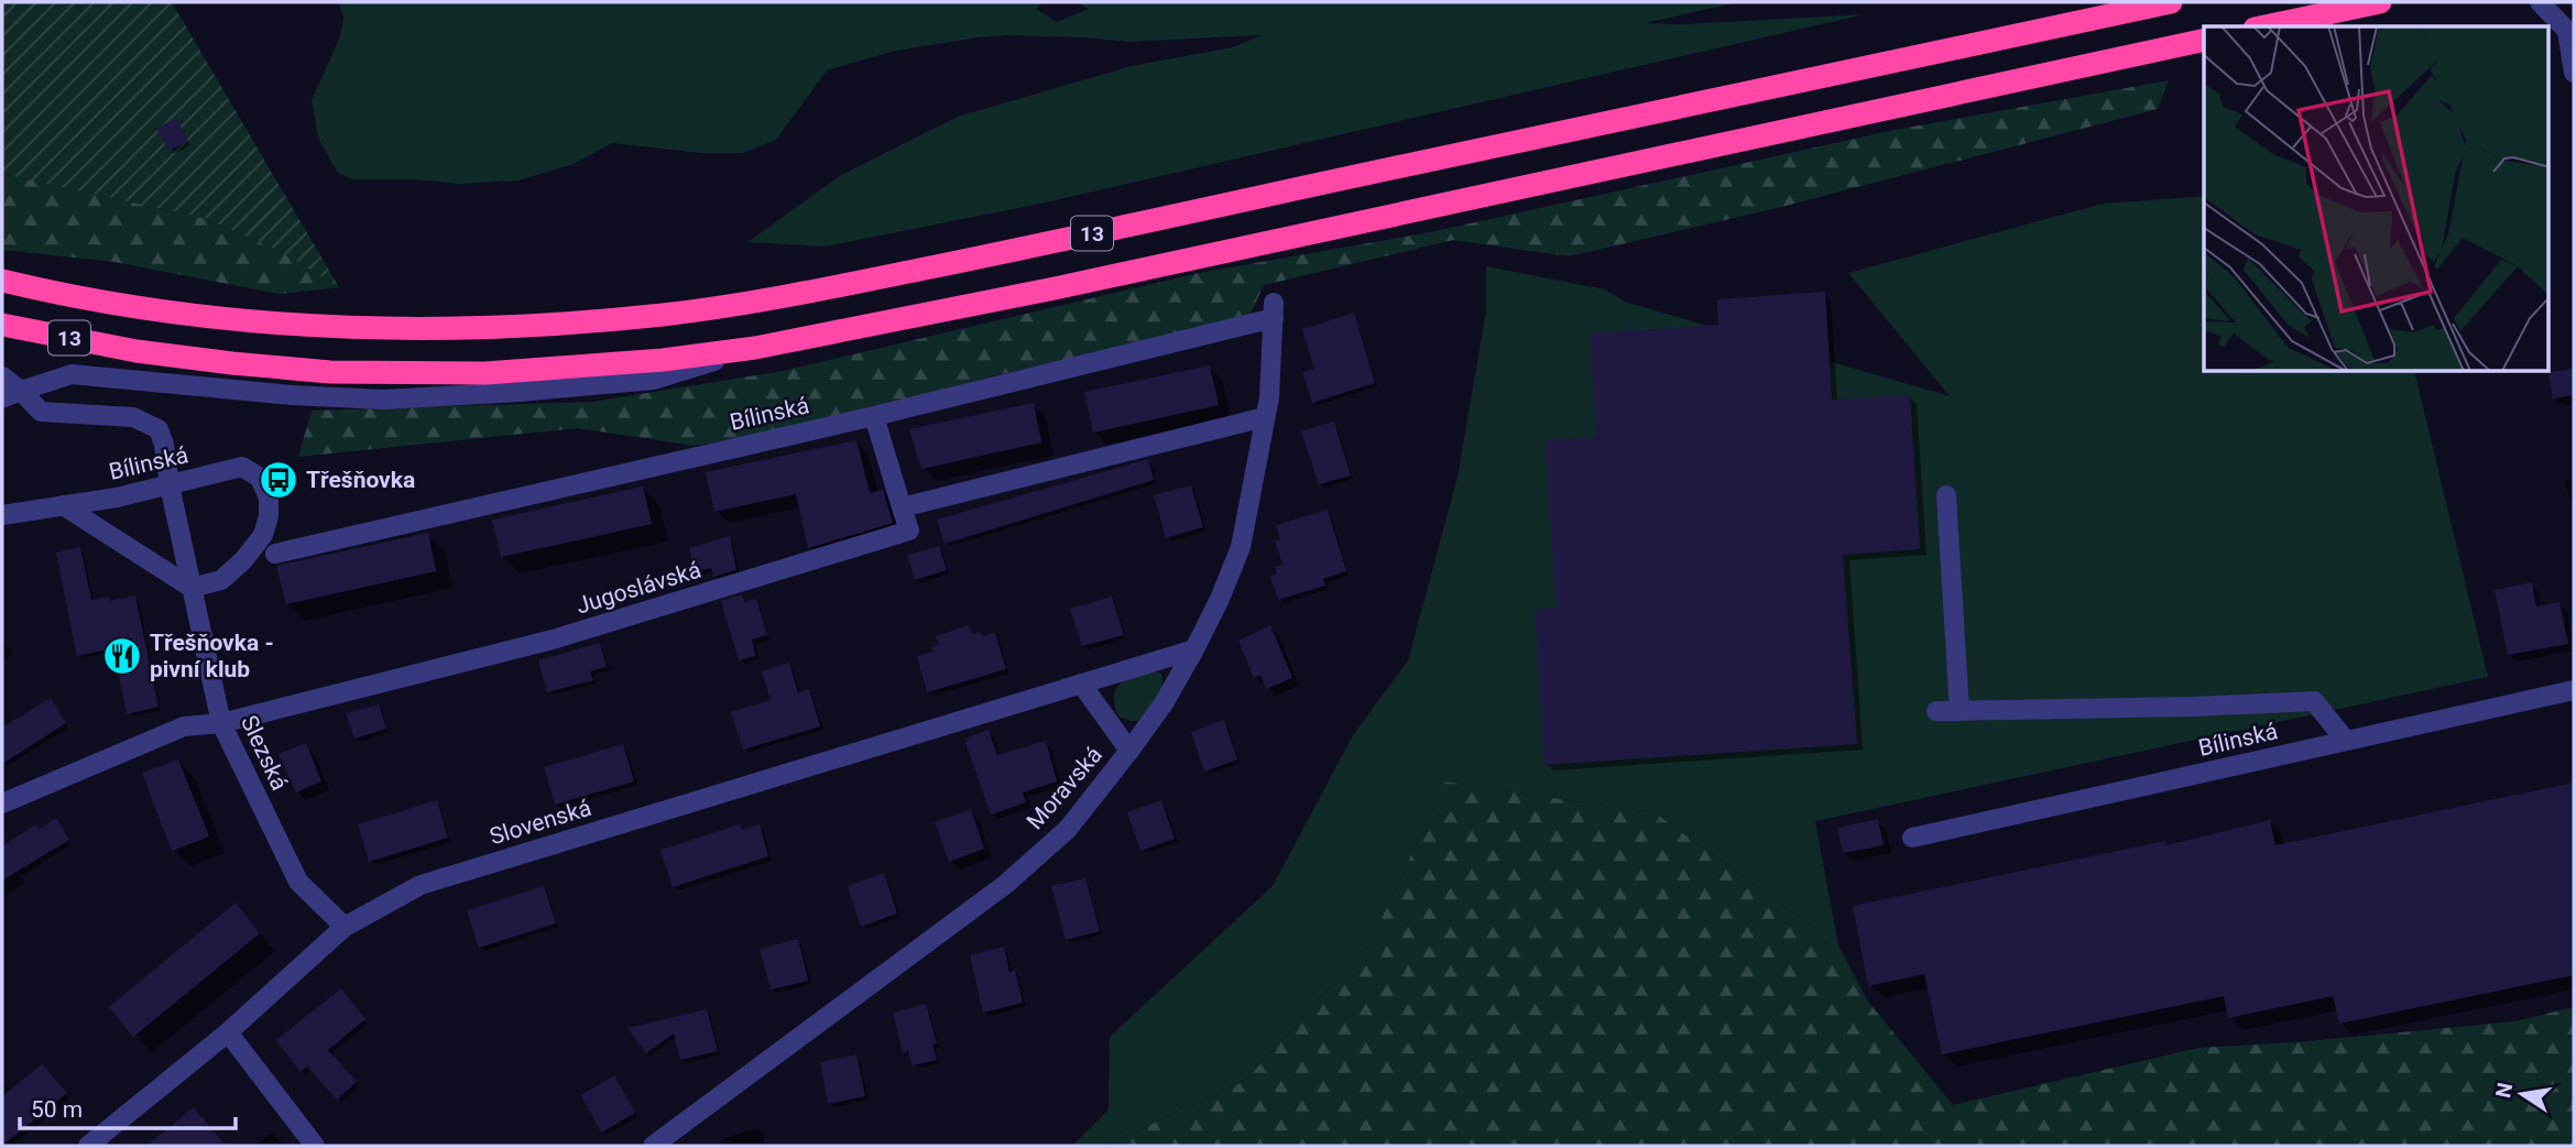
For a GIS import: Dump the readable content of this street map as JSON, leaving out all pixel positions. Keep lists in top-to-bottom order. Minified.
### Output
{"streets":{"highway":["13"],"street":["Bílinská","Jugoslávská","Slezská","Moravská","Slovenská"]},"crossings":[["Bílinská","Slezská"],["Bílinská","Moravská"],["Jugoslávská","Slezská"],["Slezská","Slovenská"],["Moravská","Slovenská"]],"places":{"bus stop":["Třešňovka"],"restaurant":["Třešňovka - pivní klub"]},"scale_bar":"50 m","north":"left"}
